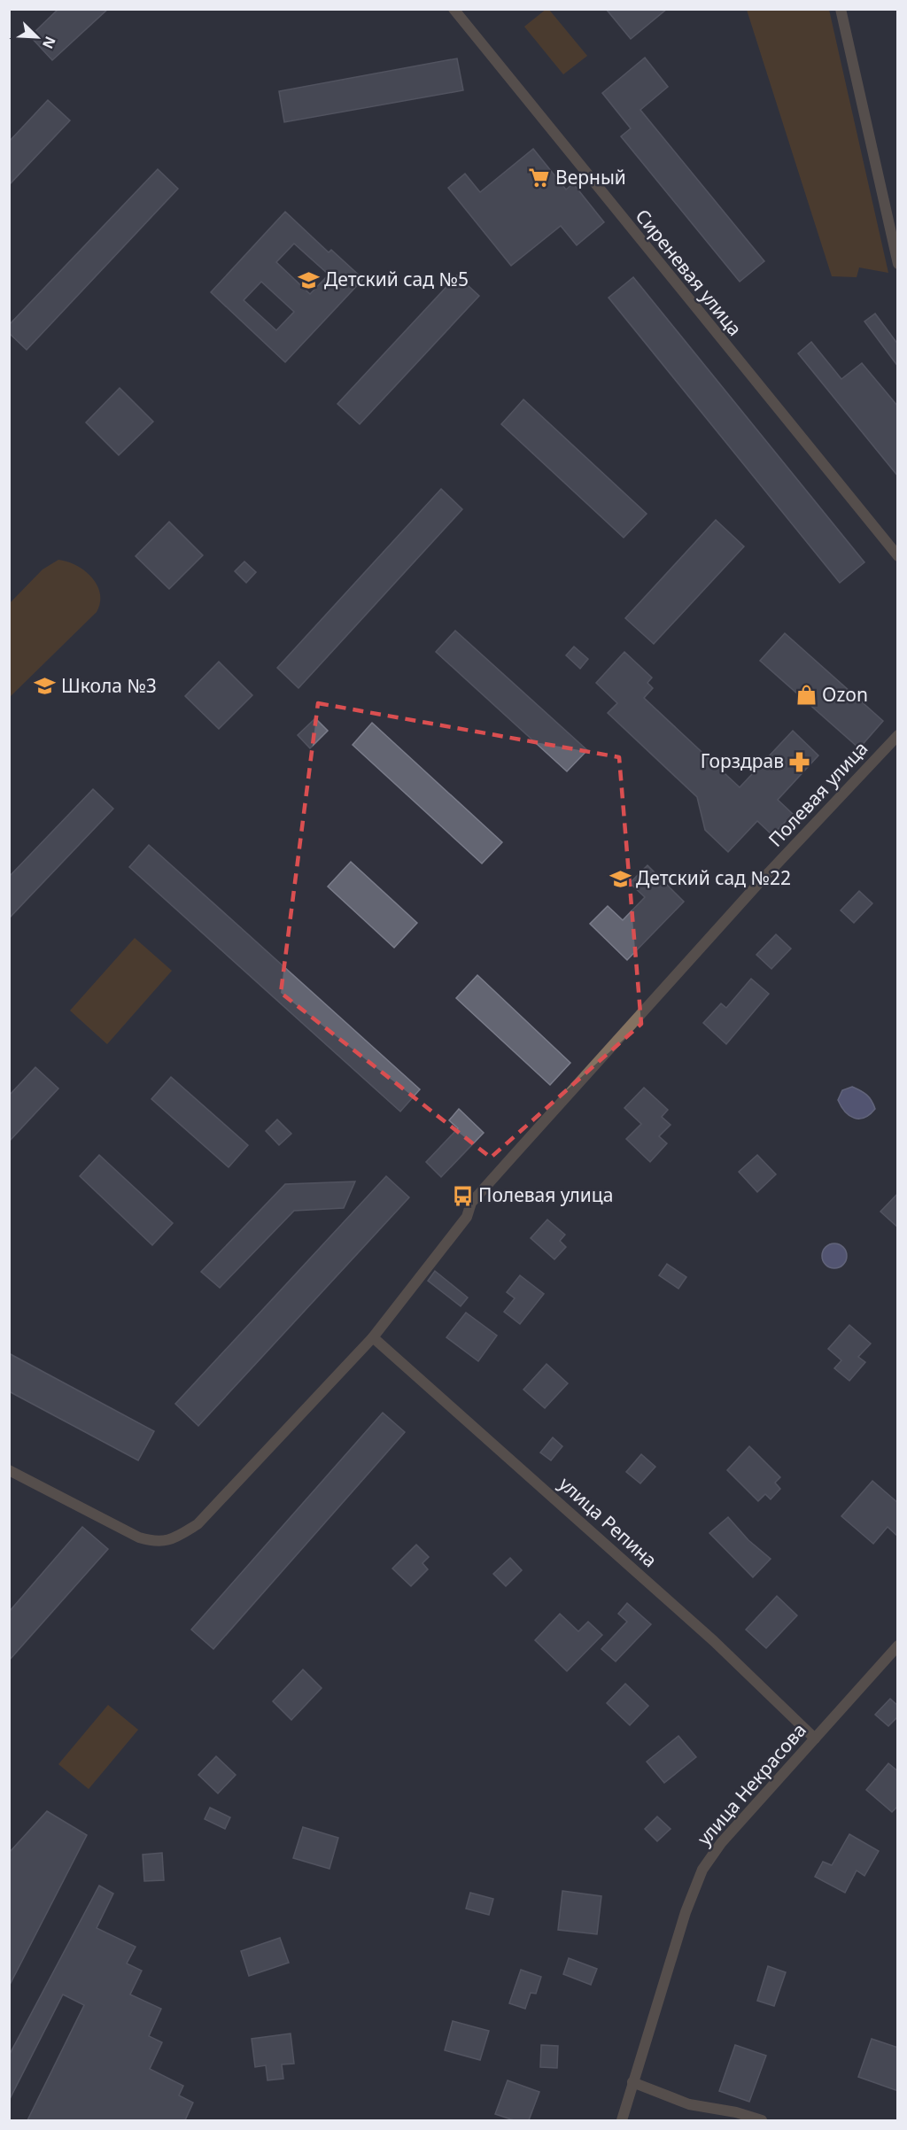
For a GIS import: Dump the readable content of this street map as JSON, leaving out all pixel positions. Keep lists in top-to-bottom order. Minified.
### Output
{"streets":{"street":["Сиреневая улица","Полевая улица","улица Репина","улица Некрасова"]},"crossings":[["Полевая улица","улица Репина"],["улица Репина","улица Некрасова"]],"places":{"supermarket":["Верный"],"school or university":["Детский сад №5","Школа №3","Детский сад №22"],"shop":["Ozon"],"pharmacy":["Горздрав"],"bus stop":["Полевая улица"]},"north":"bottom right"}
